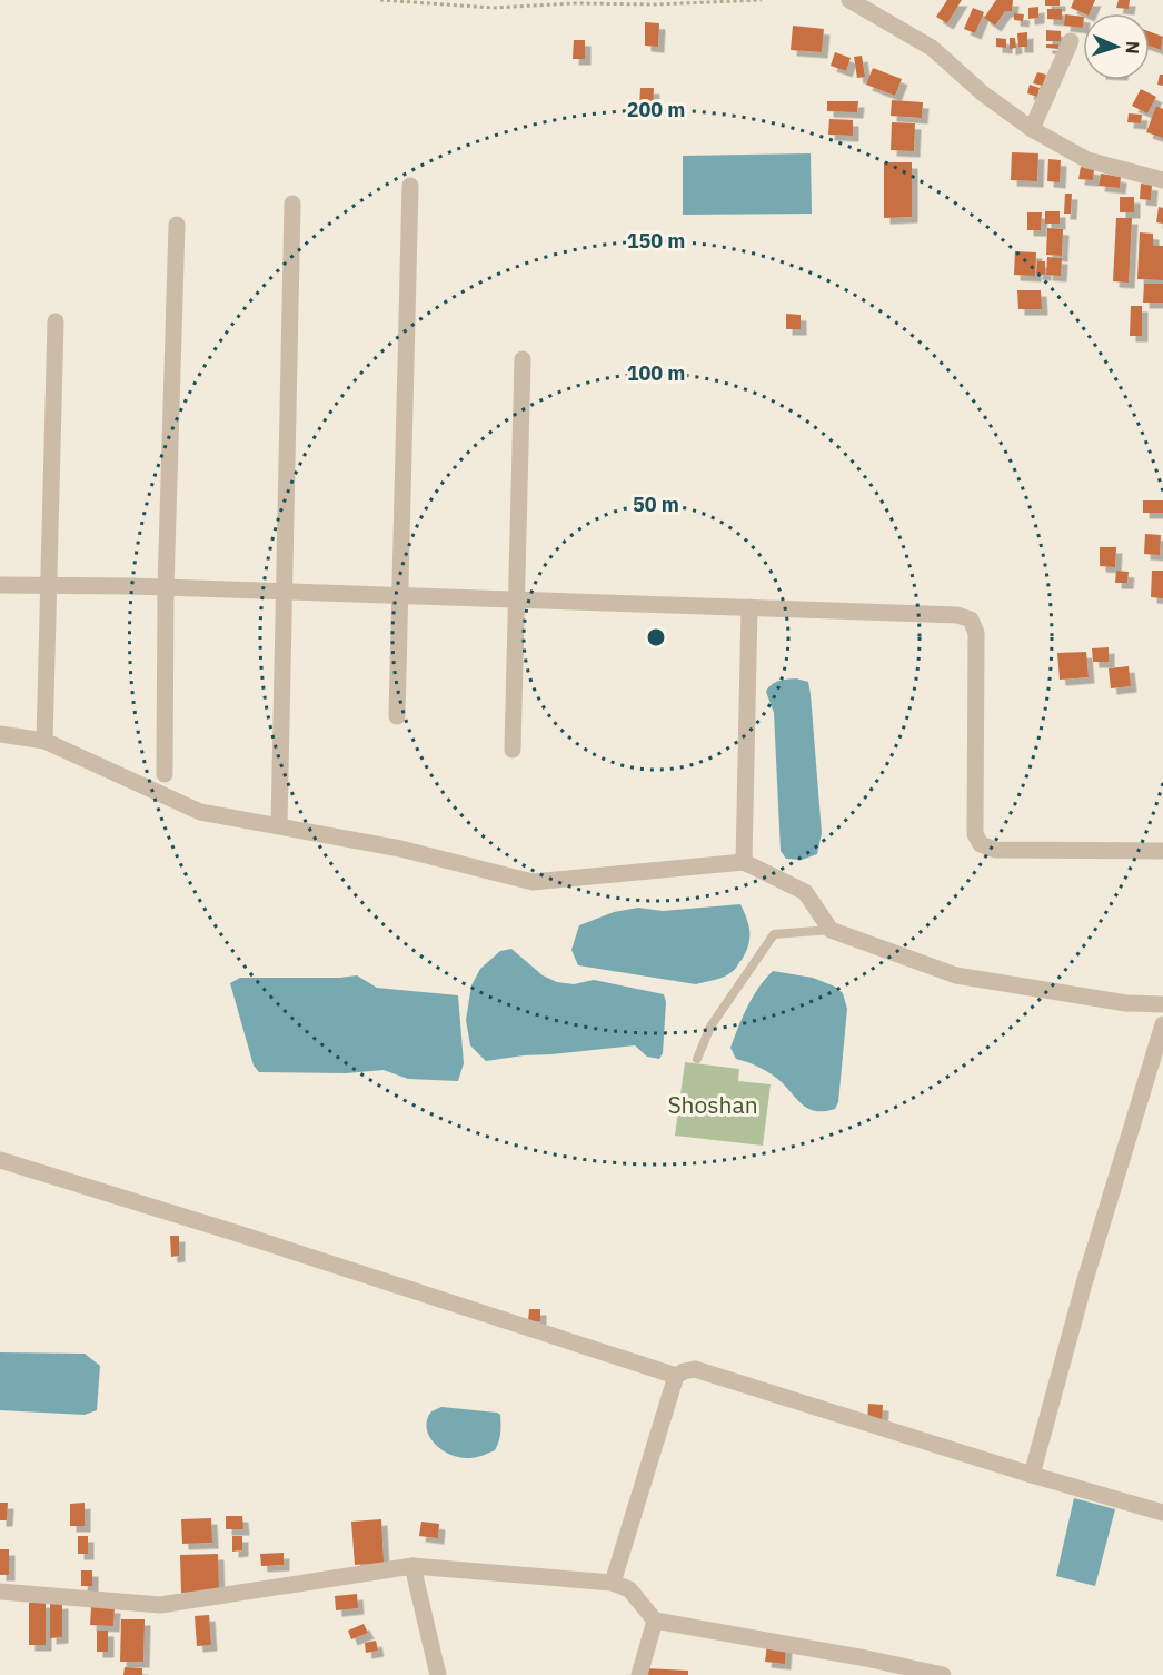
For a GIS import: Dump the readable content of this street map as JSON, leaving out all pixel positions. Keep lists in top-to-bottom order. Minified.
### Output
{"parks":["Shoshan"],"north":"right","rings":["200 m","150 m","100 m","50 m"]}
